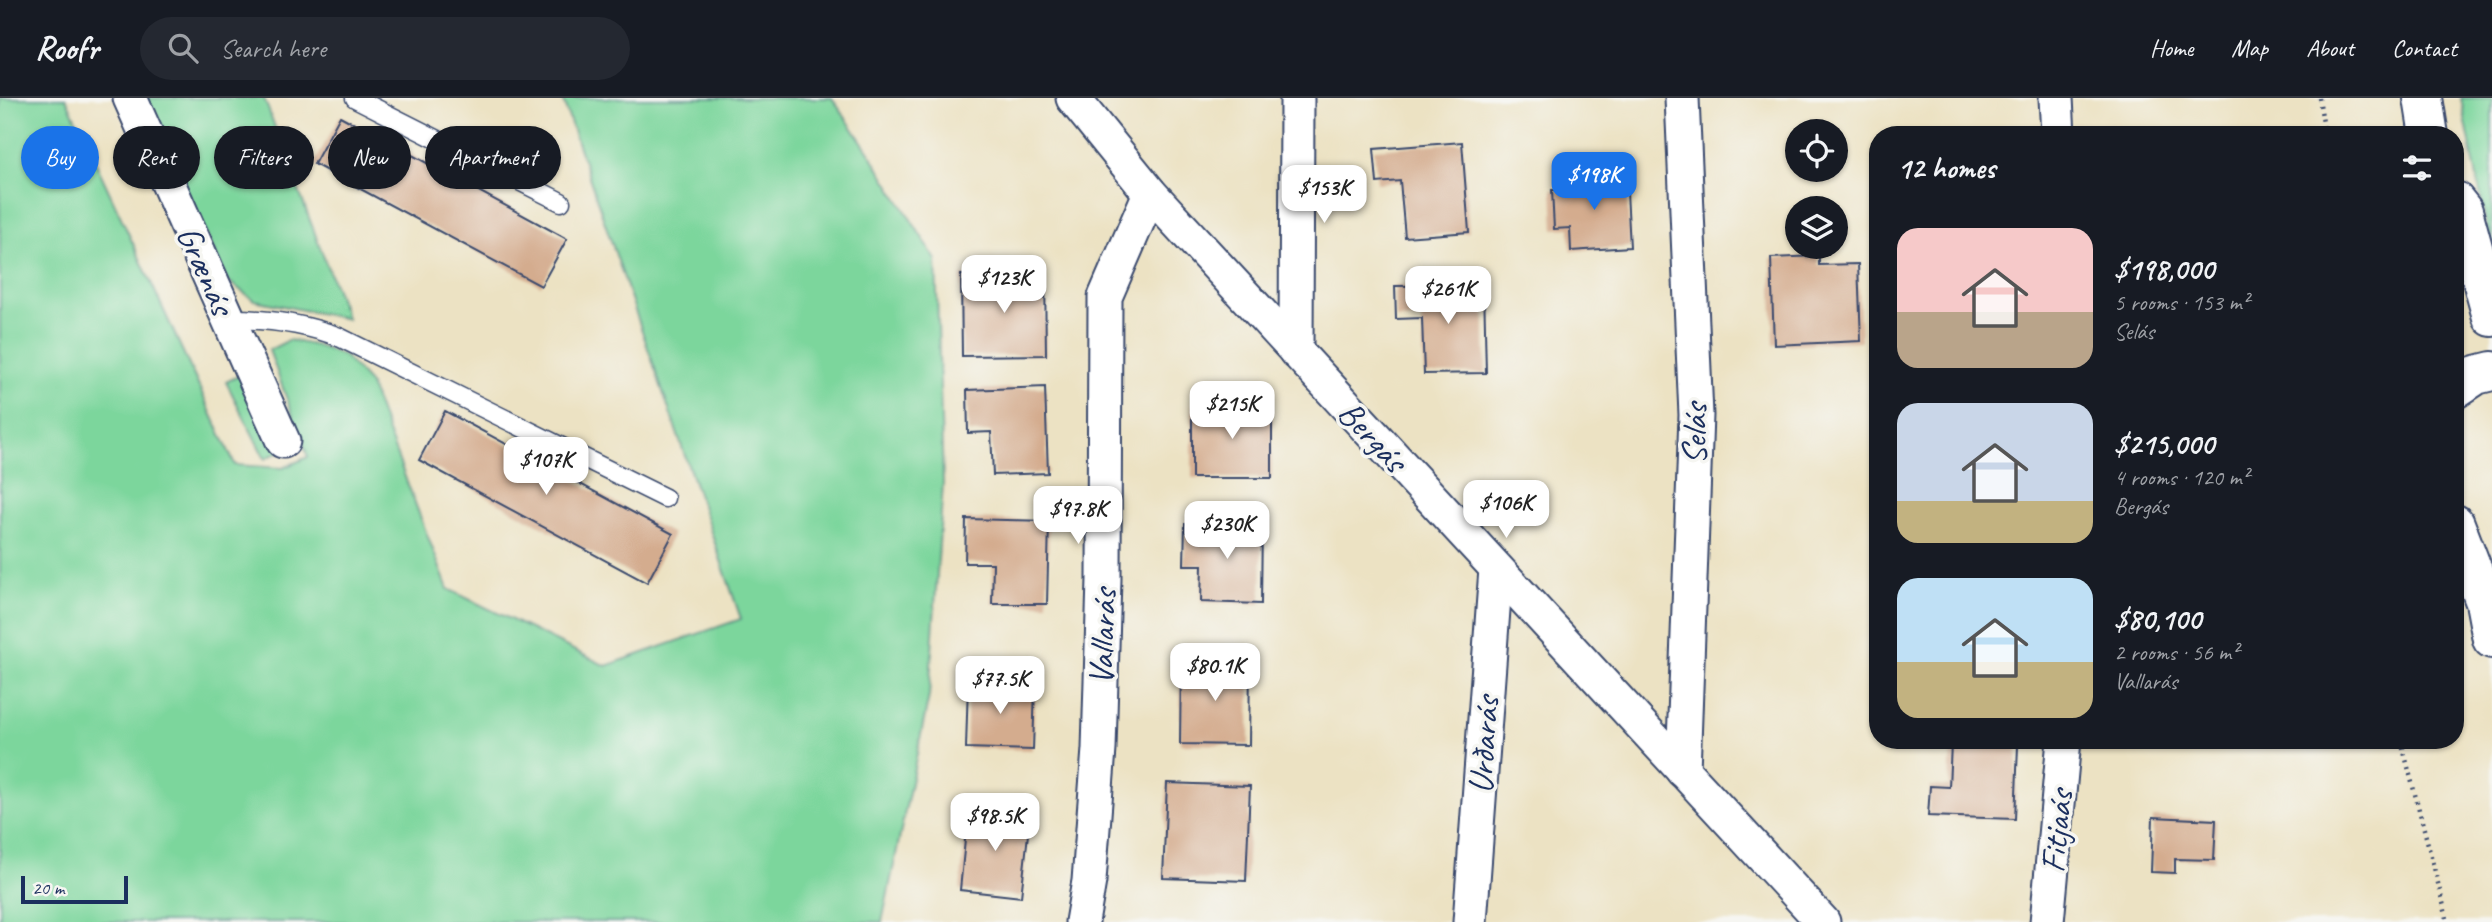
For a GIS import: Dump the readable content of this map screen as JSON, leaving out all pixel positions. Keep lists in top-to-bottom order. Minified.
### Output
{"streets":{"street":["Grænás","Selás","Bergás","Vallarás","Urðarás","Fitjaás"]},"crossings":[["Selás","Bergás"],["Bergás","Vallarás"],["Bergás","Urðarás"]],"scale_bar":"20 m","page":{"header":"Roofr","search":"Search here","nav":["Home","Map","About","Contact"],"chip":["Buy","Rent","Filters","New","Apartment"],"heading":"12 homes","price":["$198K","$153K","$123K","$261K","$215K","$107K","$106K","$97.8K","$230K","$80.1K","$77.5K","$98.5K"],"list":[{"name":"$198,000","note":"5 rooms · 153 m² · Selás"},{"name":"$215,000","note":"4 rooms · 120 m² · Bergás"},{"name":"$80,100","note":"2 rooms · 56 m² · Vallarás"}],"scale":"20 m"}}
